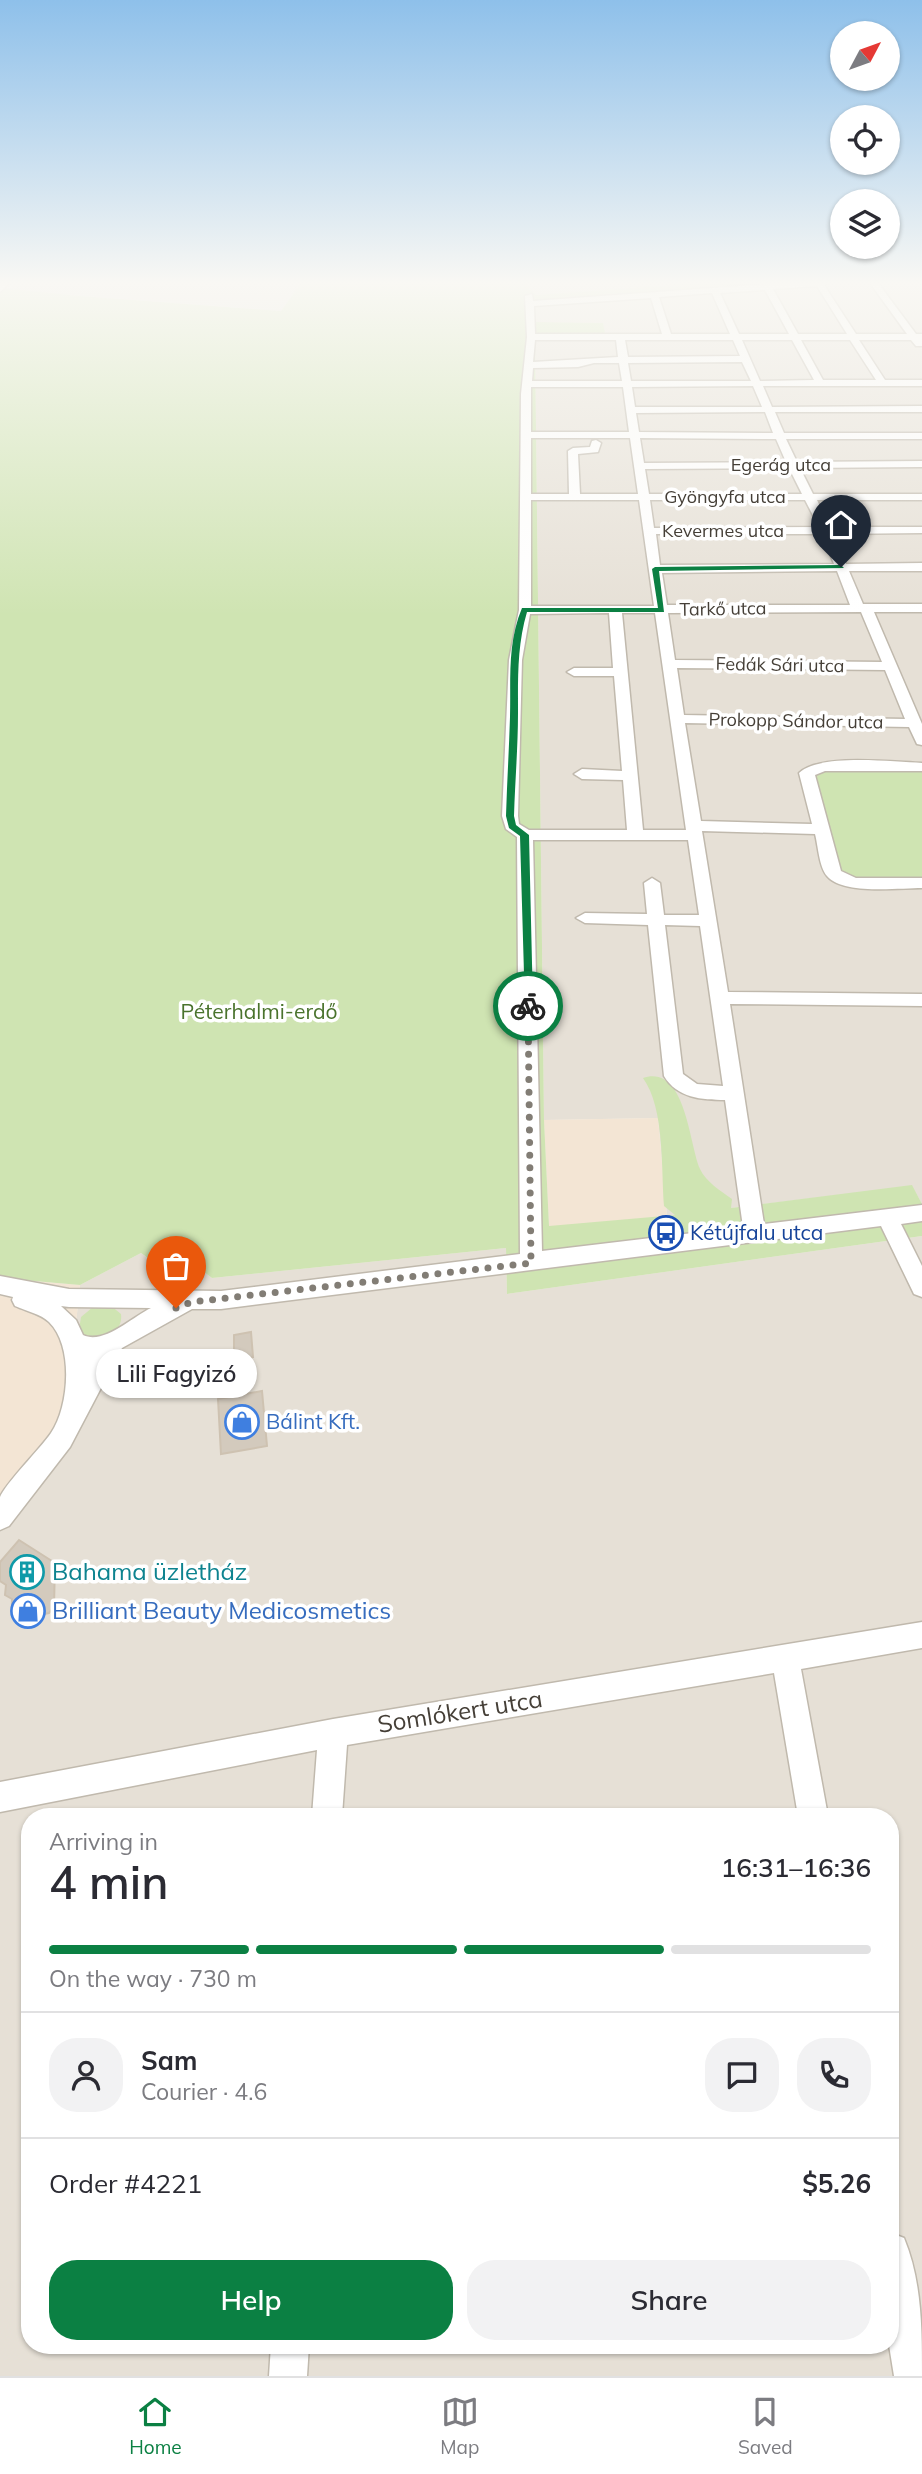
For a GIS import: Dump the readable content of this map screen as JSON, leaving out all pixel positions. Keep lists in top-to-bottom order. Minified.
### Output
{"streets":{"street":["Egerág utca","Gyöngyfa utca","Kevermes utca","Tarkő utca","Fedák Sári utca","Prokopp Sándor utca","Somlókert utca"]},"parks":["Péterhalmi-erdő"],"places":{"bus stop":["Kétújfalu utca"],"other":["Lili Fagyizó"],"shop":["Bálint Kft.","Brilliant Beauty Medicosmetics"],"building":["Bahama üzletház"]},"north":"top right","page":{"bubble":"Lili Fagyizó","heading":["4 min","Arriving in","16:31–16:36"],"panel":["Sam","Courier · 4.6","Order #4221","$5.26"],"bar":"On the way · 730 m","buttons":["Help","Share"],"tabs":["Home","Map","Saved"]}}
